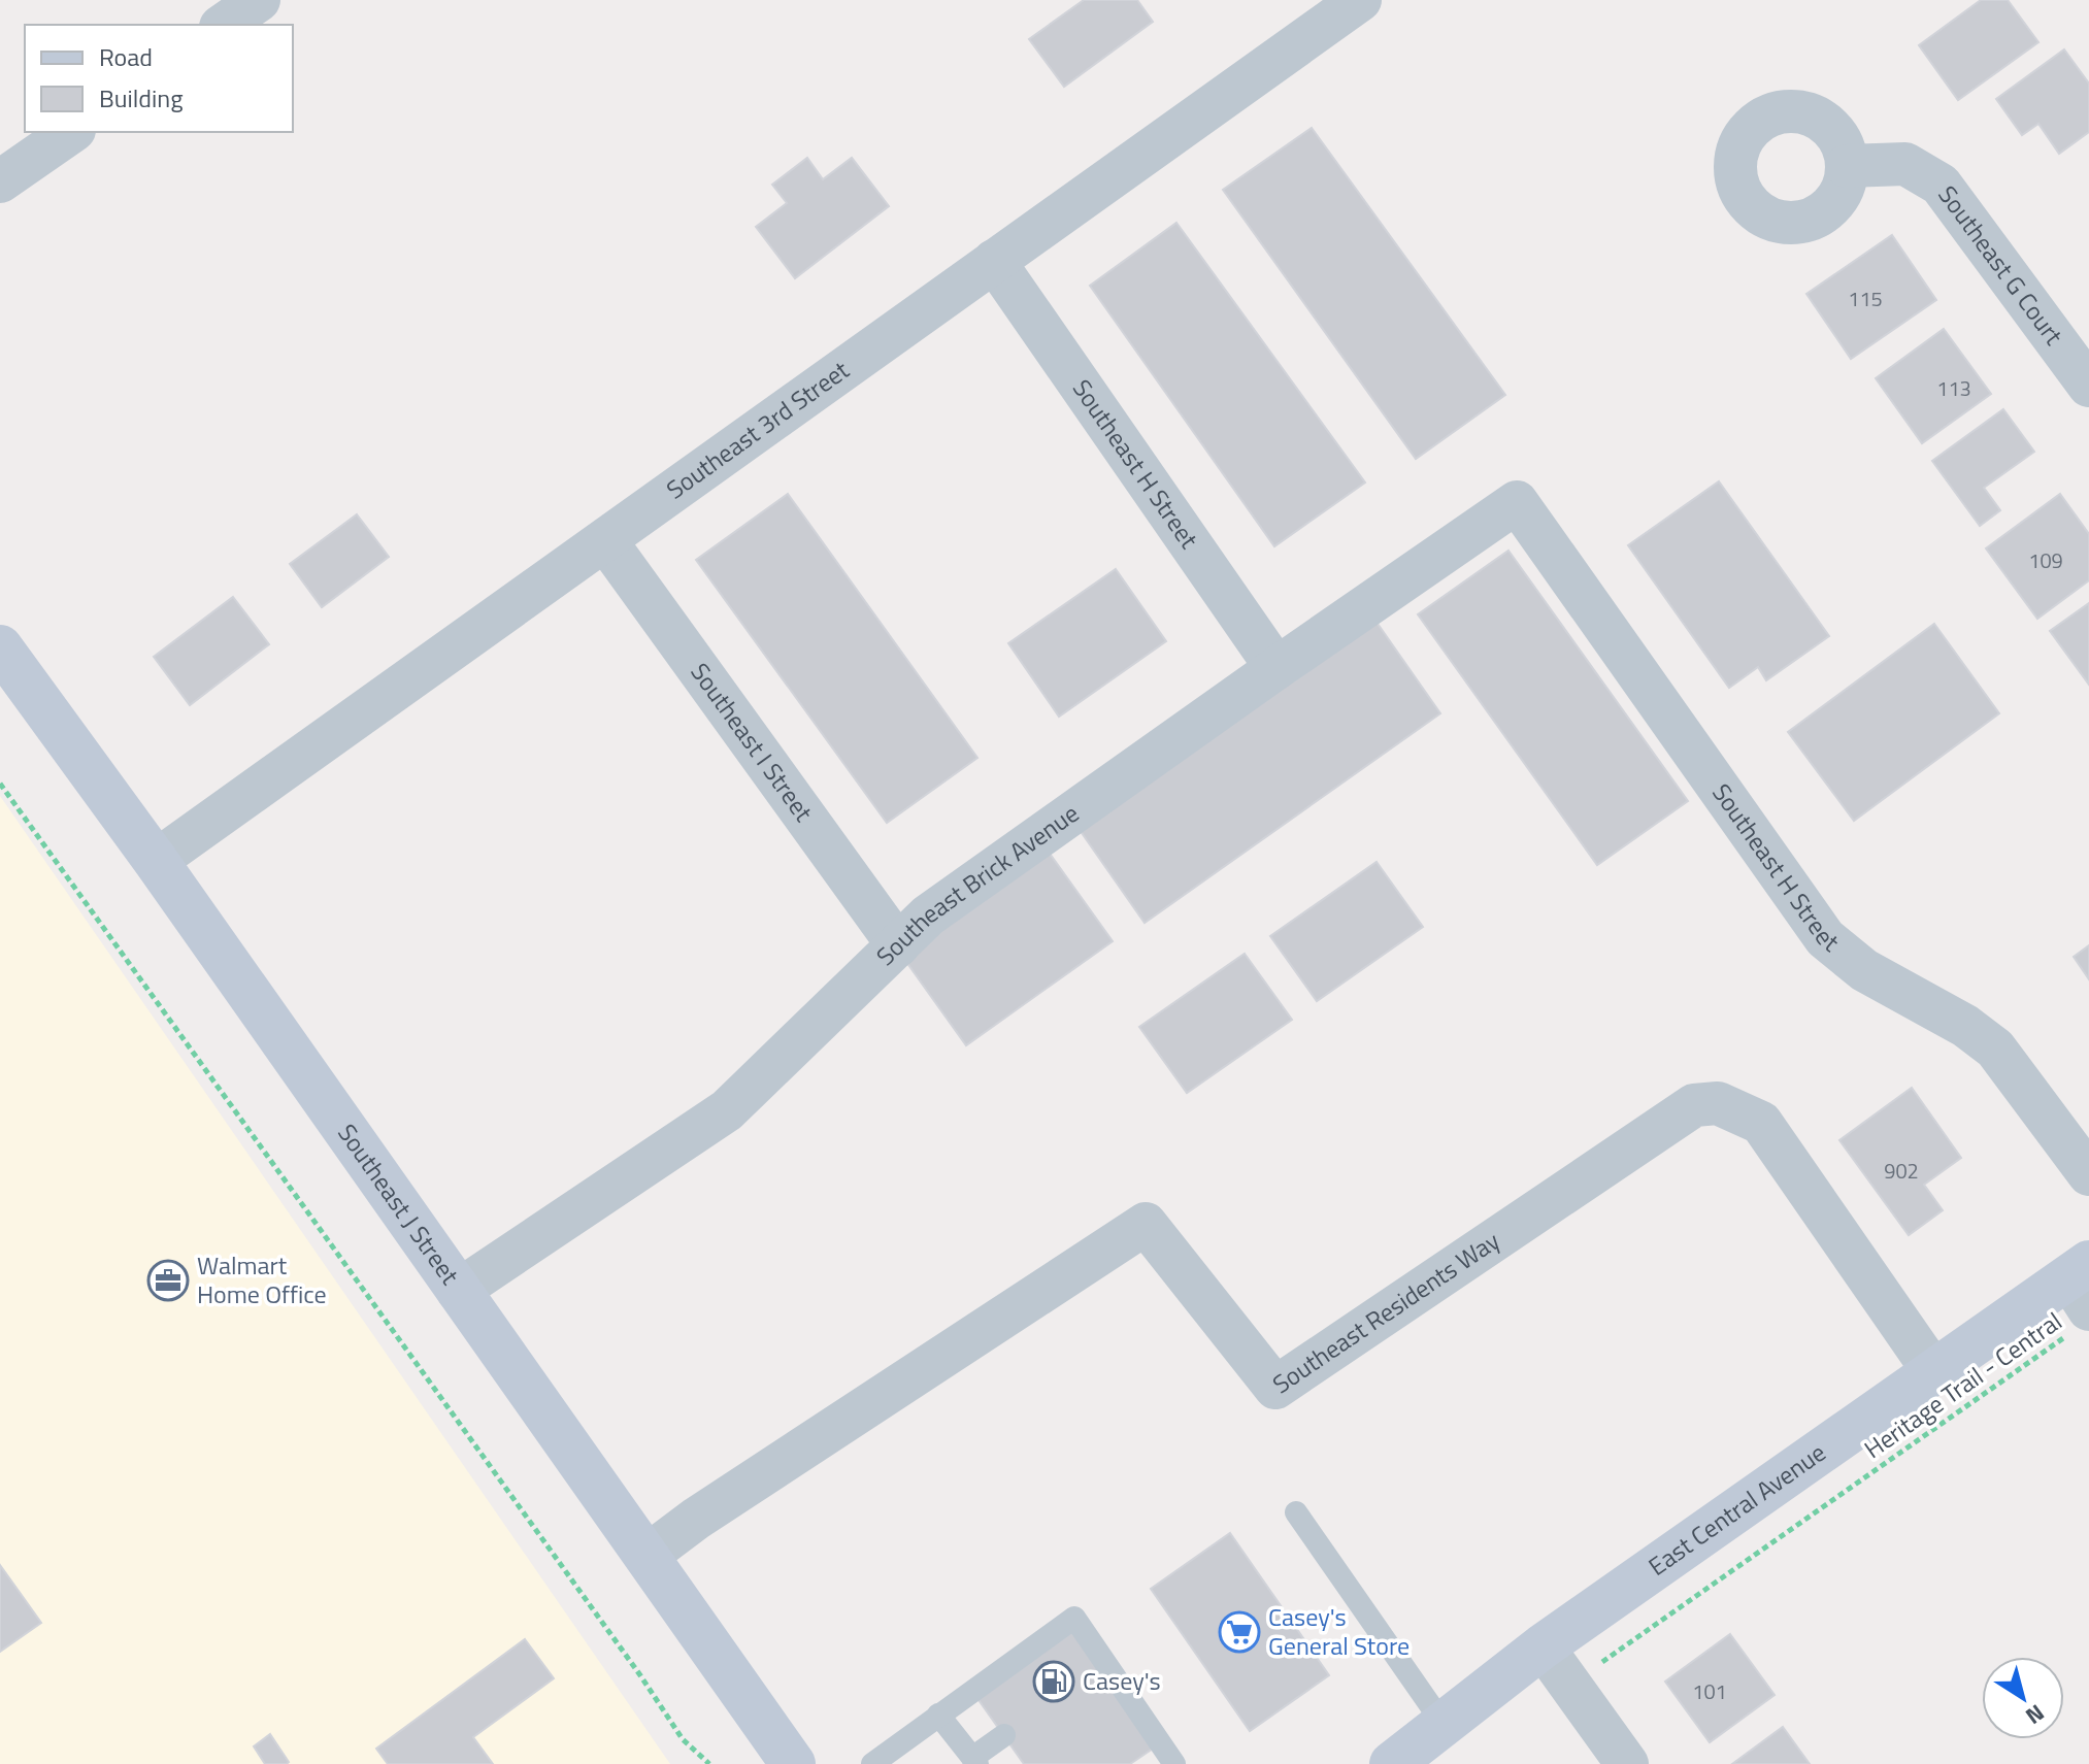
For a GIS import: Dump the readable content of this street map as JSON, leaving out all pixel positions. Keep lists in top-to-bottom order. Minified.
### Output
{"streets":{"main road":["Southeast J Street","East Central Avenue"],"street":["Southeast G Court","Southeast 3rd Street","Southeast H Street","Southeast I Street","Southeast Brick Avenue","Southeast Residents Way"],"path":["Heritage Trail - Central"]},"crossings":[["Southeast 3rd Street","Southeast H Street"],["Southeast 3rd Street","Southeast I Street"],["Southeast 3rd Street","Southeast J Street"],["Southeast H Street","Southeast Brick Avenue"],["Southeast I Street","Southeast Brick Avenue"],["Southeast Brick Avenue","Southeast J Street"],["Southeast J Street","Southeast Residents Way"],["Southeast Residents Way","East Central Avenue"],["Heritage Trail - Central","East Central Avenue"]],"places":{"office":["Walmart Home Office"],"supermarket":["Casey's General Store"],"fuel station":["Casey's"]},"house_numbers":["115","113","109","902","101"],"legend":["Road","Building"],"north":"bottom right"}
